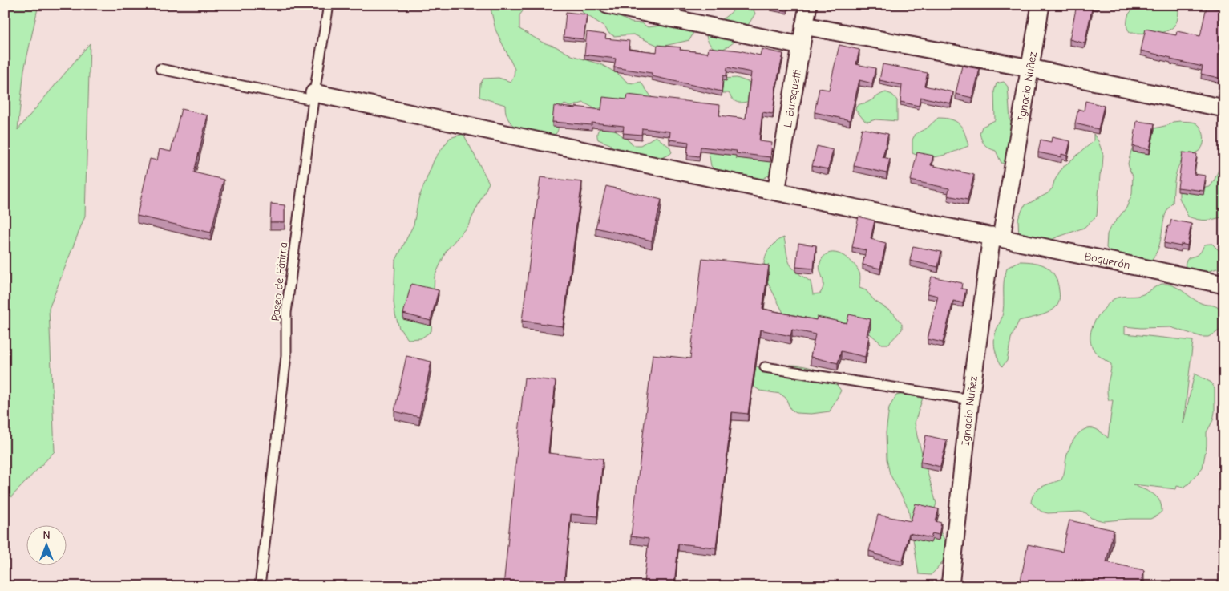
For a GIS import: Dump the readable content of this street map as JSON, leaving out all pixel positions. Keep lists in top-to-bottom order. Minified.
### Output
{"streets":{"street":["Ignacio Nuñez","L. Bursquetti","Boquerón"],"lane":["Paseo de Fátima"]},"crossings":[["Ignacio Nuñez","Boquerón"],["L. Bursquetti","Boquerón"],["Boquerón","Paseo de Fátima"]],"north":"top"}
